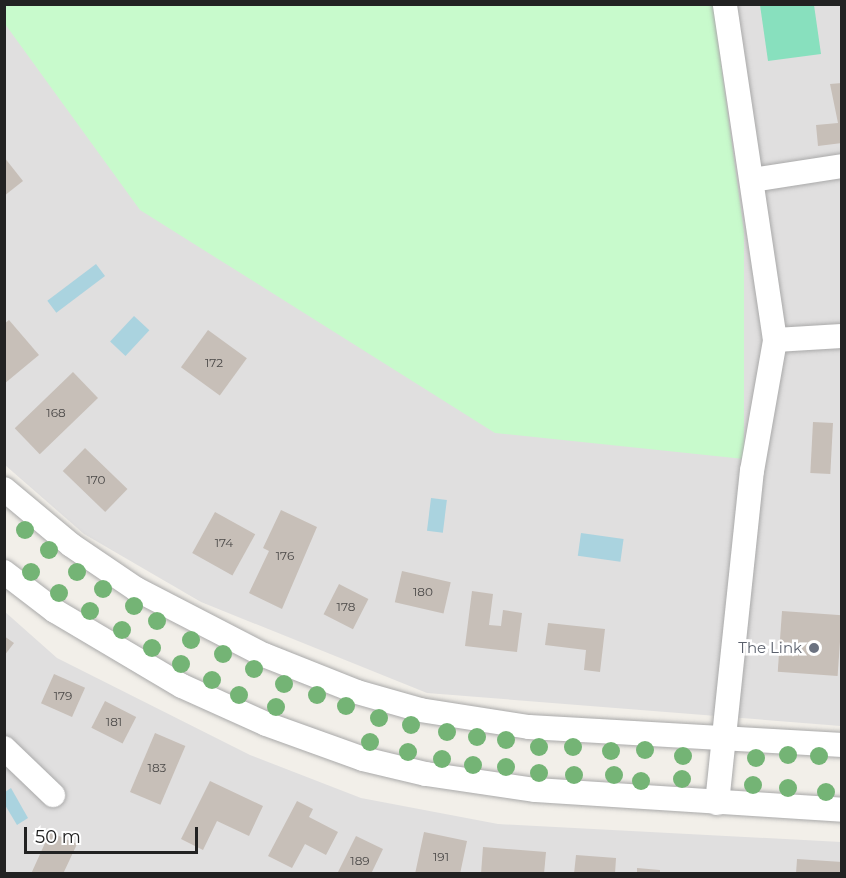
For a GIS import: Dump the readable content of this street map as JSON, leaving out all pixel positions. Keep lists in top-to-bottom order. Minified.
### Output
{"places":["The Link"],"house_numbers":["172","168","170","174","176","180","178","179","181","183","191","189"],"scale_bar":"50 m"}
